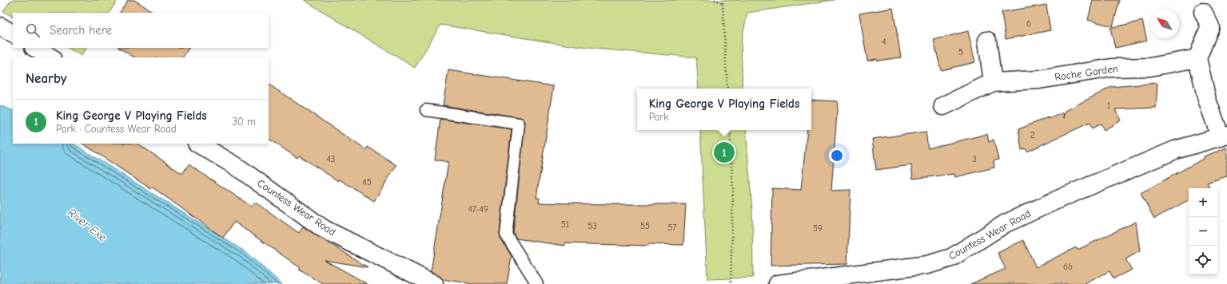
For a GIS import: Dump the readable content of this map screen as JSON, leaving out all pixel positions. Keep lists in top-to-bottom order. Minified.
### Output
{"streets":{"street":["Roche Garden","Countess Wear Road"]},"water":["River Exe"],"house_numbers":["6","4","5","1","2","43","3","45","47-49","51","53","55","57","59","66"],"north":"top left","page":{"search":"Search here","heading":"Nearby","popup":["King George V Playing Fields","Park"],"list":[{"mark":"1","name":"King George V Playing Fields","note":"Park · Countess Wear Road","value":"30 m"}],"pins":"1","map_buttons":["+","−"]}}
